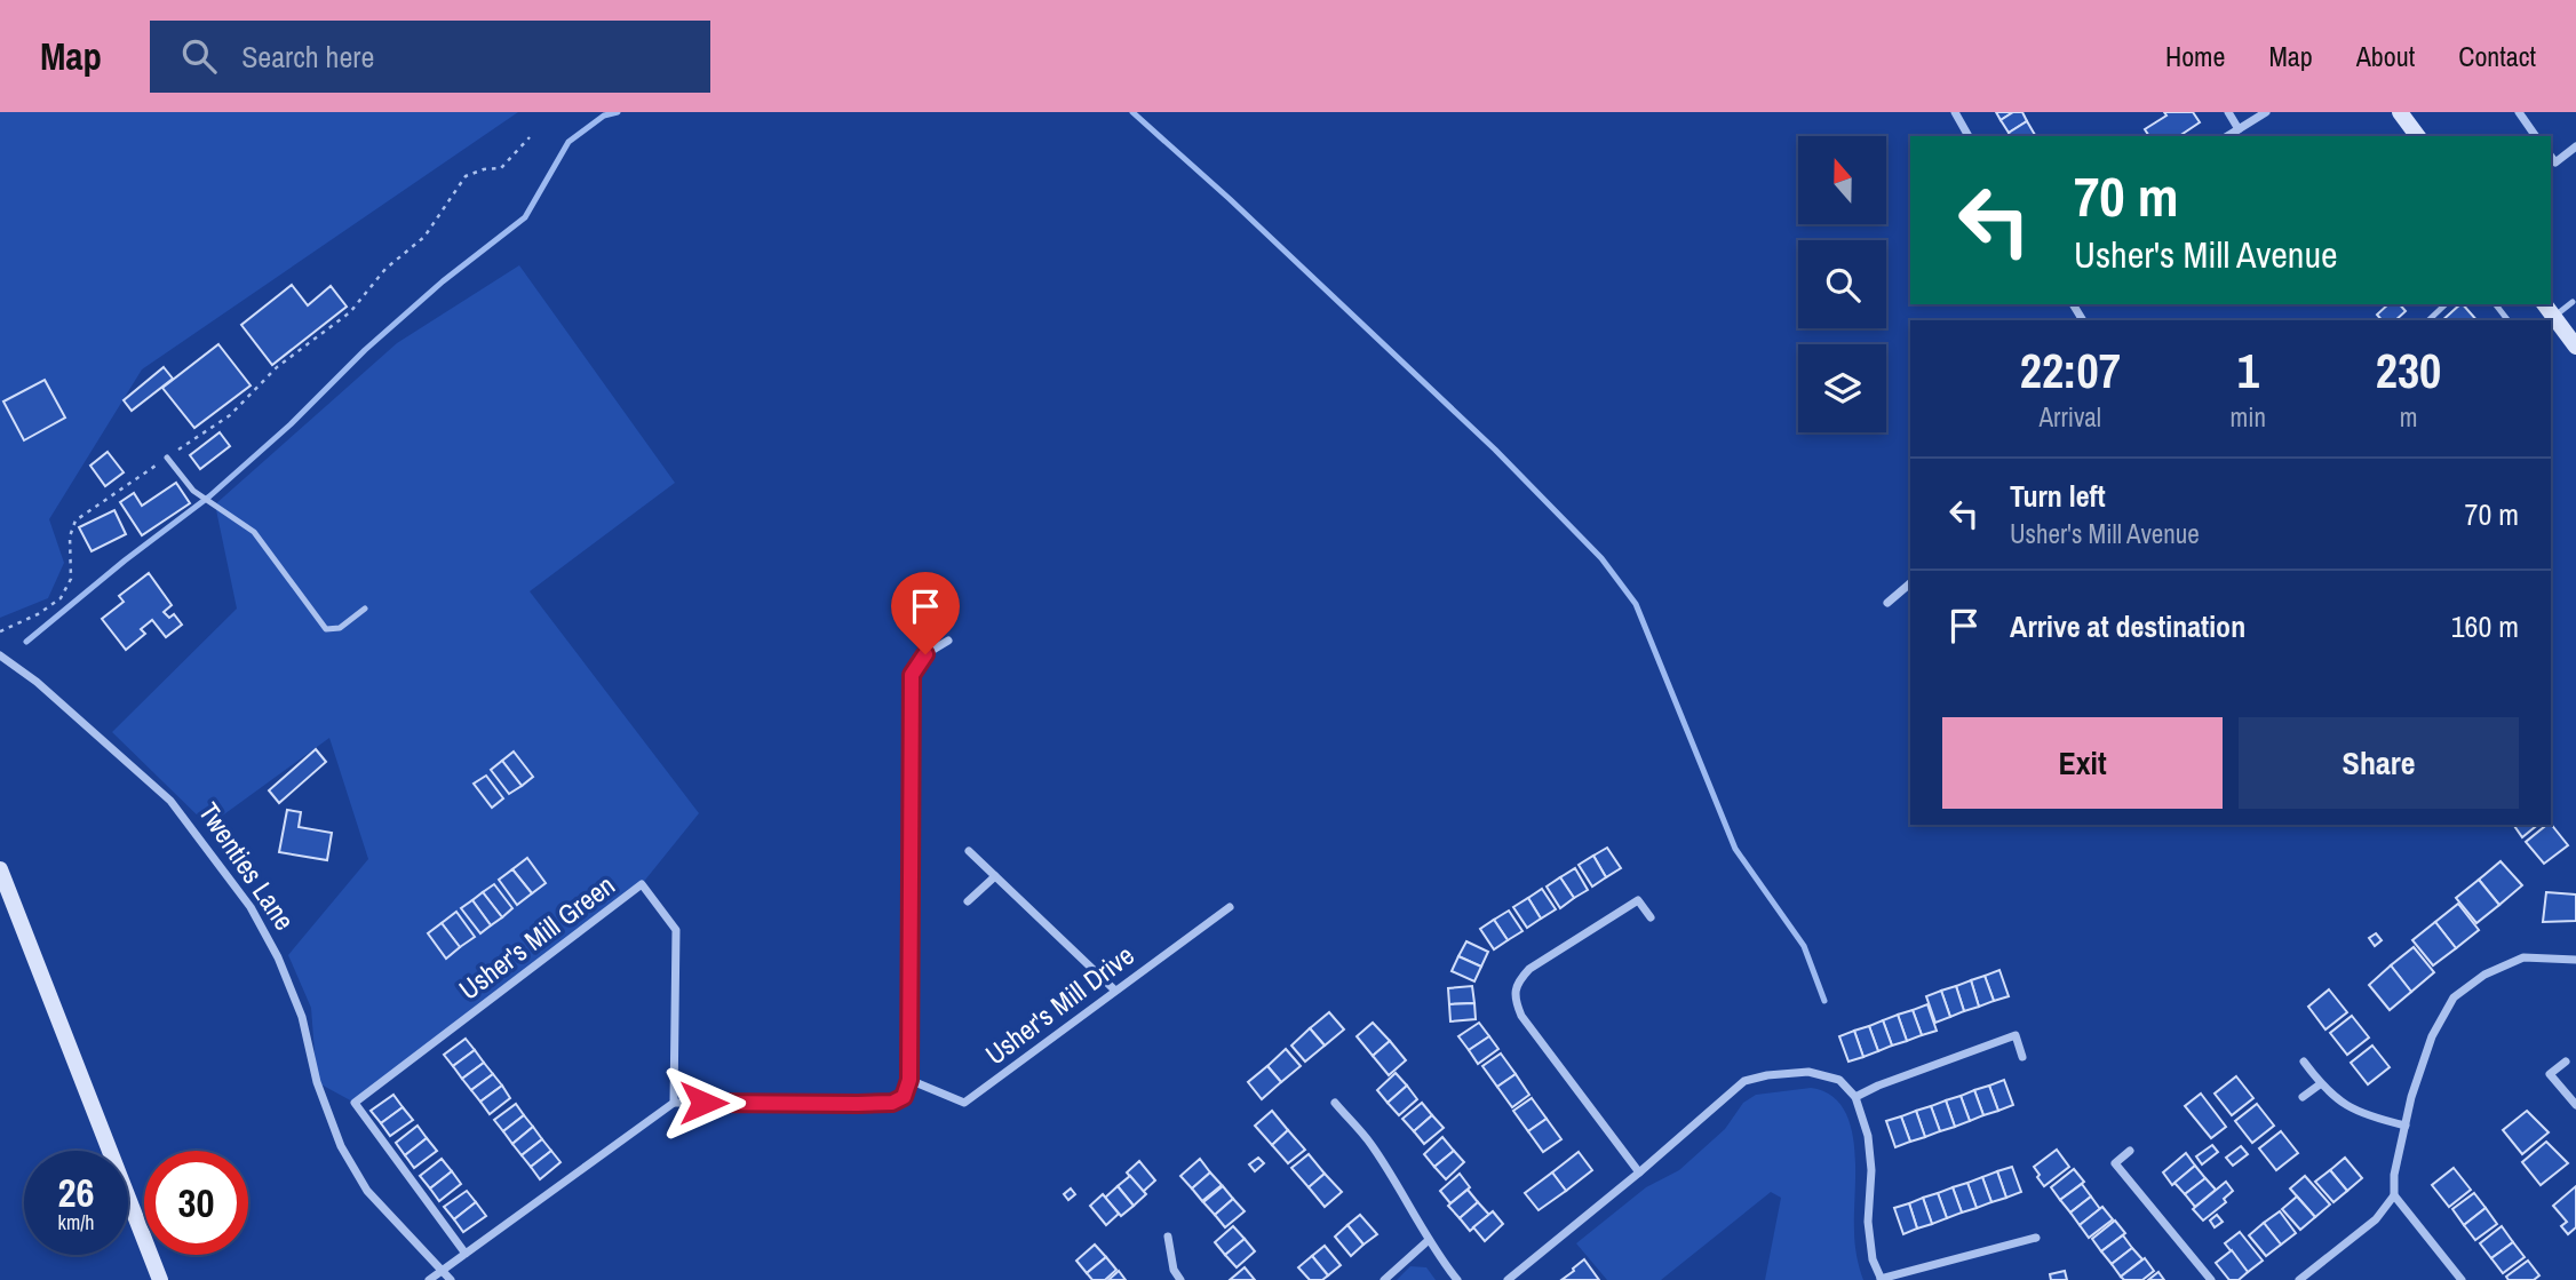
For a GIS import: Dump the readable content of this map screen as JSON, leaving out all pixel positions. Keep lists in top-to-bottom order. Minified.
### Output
{"streets":{"street":["Twenties Lane","Usher's Mill Green","Usher's Mill Drive"]},"north":"top","page":{"header":"Map","search":"Search here","nav":["Home","Map","About","Contact"],"turn":["70 m","Usher's Mill Avenue"],"eta":["22:07","Arrival","1","min","230","m"],"list":[{"name":"Turn left","note":"Usher's Mill Avenue","value":"70 m"},{"name":"Arrive at destination","value":"160 m"}],"buttons":["Exit","Share"],"speed":"26 km/h","limit":"30"}}
